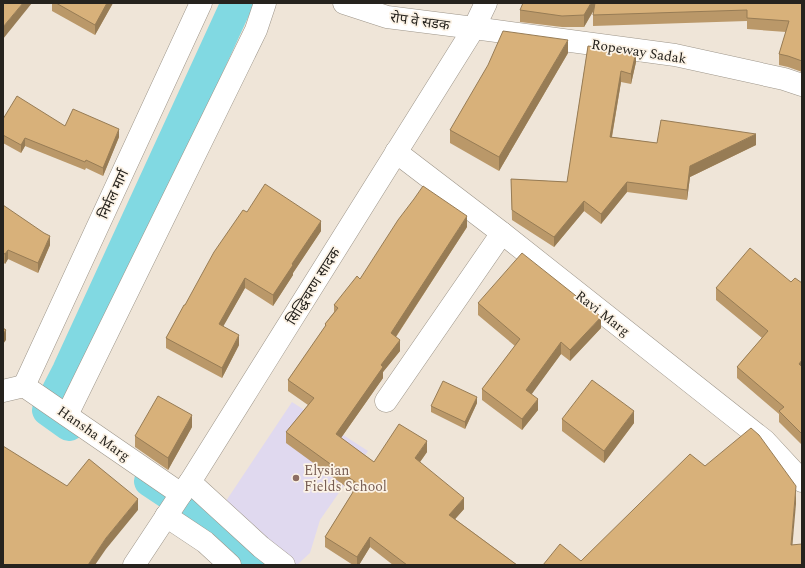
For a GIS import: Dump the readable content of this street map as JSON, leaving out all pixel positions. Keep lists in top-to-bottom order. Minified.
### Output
{"streets":{"street":["रोप वे सडक","Ropeway Sadak","निर्मल मार्ग","सिद्धिचरण सादक","Ravi Marg","Hansha Marg"]},"crossings":[["रोप वे सडक","Ropeway Sadak"],["रोप वे सडक","सिद्धिचरण सादक"],["Ropeway Sadak","सिद्धिचरण सादक"],["निर्मल मार्ग","Hansha Marg"],["सिद्धिचरण सादक","Ravi Marg"],["सिद्धिचरण सादक","Hansha Marg"]],"places":["Elysian Fields School"]}
